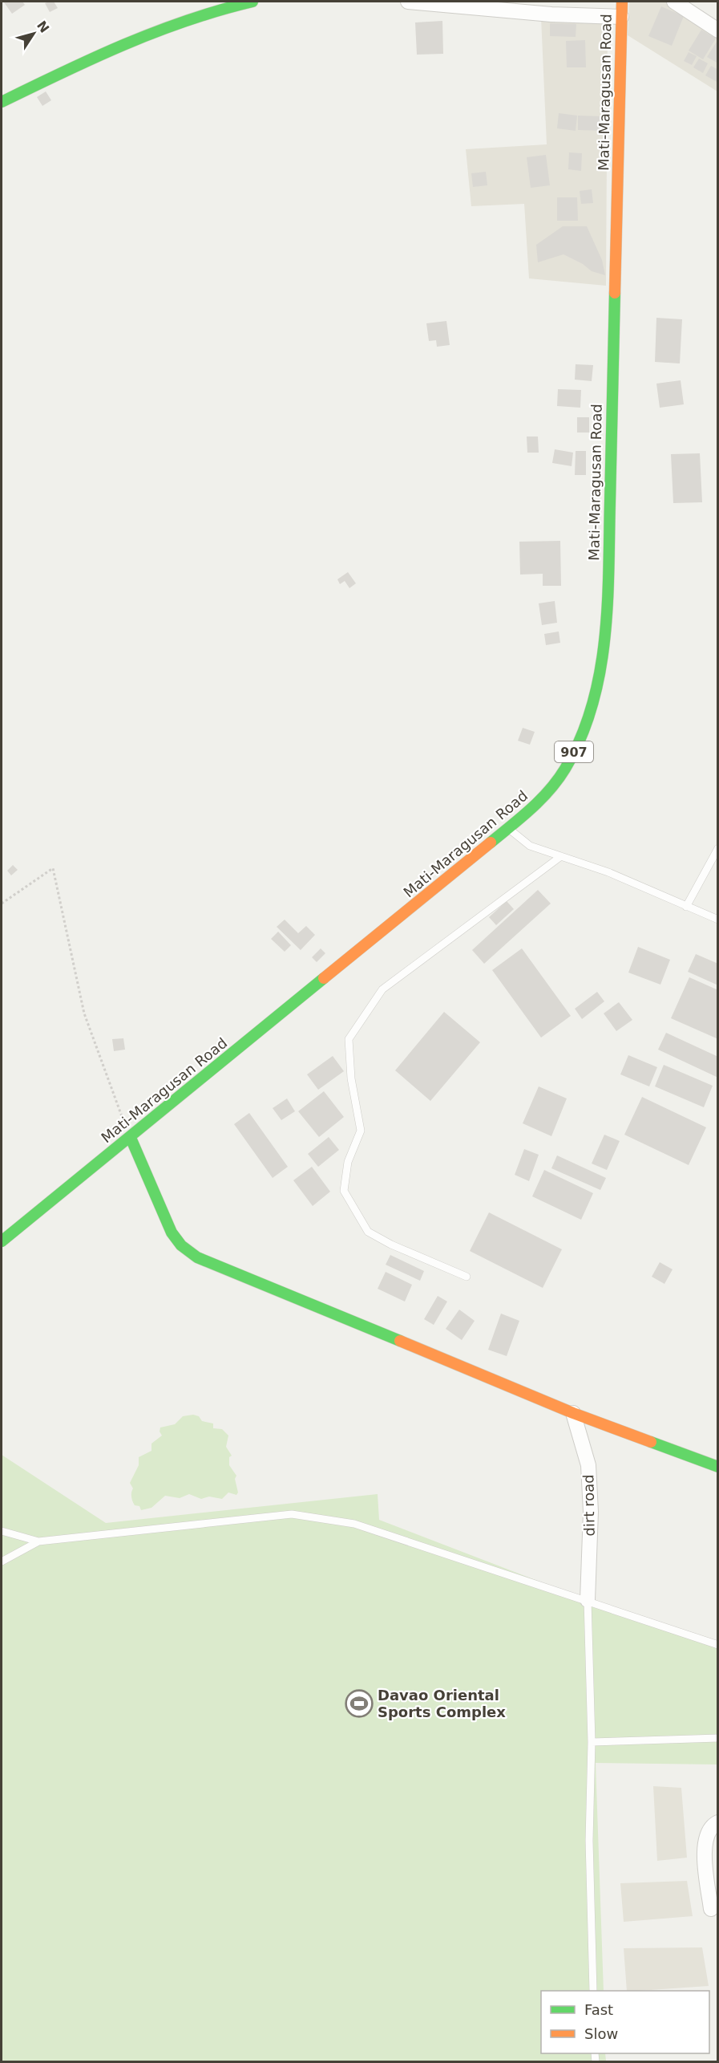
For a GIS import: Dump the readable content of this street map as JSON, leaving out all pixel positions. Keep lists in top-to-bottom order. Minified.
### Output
{"streets":{"main road":["Mati-Maragusan Road","907"],"street":["dirt road"]},"places":{"sports":["Davao Oriental Sports Complex"]},"legend":["Fast","Slow"],"north":"top right"}
